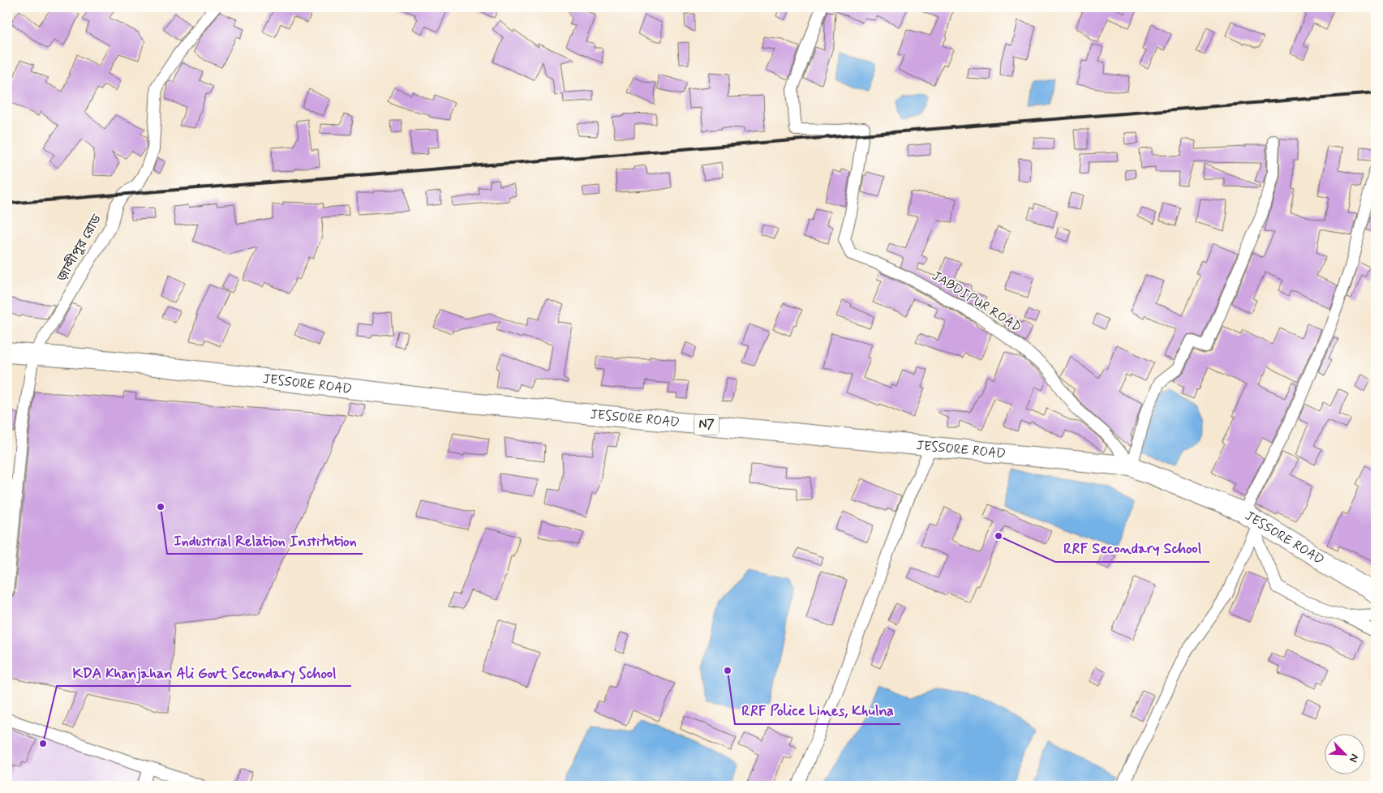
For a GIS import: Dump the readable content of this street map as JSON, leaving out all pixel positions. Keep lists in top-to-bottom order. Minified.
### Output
{"streets":{"highway":["JESSORE ROAD","N7"],"street":["জ়াব্দীপুর রোড","JABDIPUR ROAD"]},"crossings":[["জ়াব্দীপুর রোড","JESSORE ROAD"],["JABDIPUR ROAD","JESSORE ROAD"]],"places":["Industrial Relation Institution","RRF Secondary School","RRF Police Lines, Khulna","KDA Khanjahan Ali Govt Secondary School"],"north":"bottom right"}
